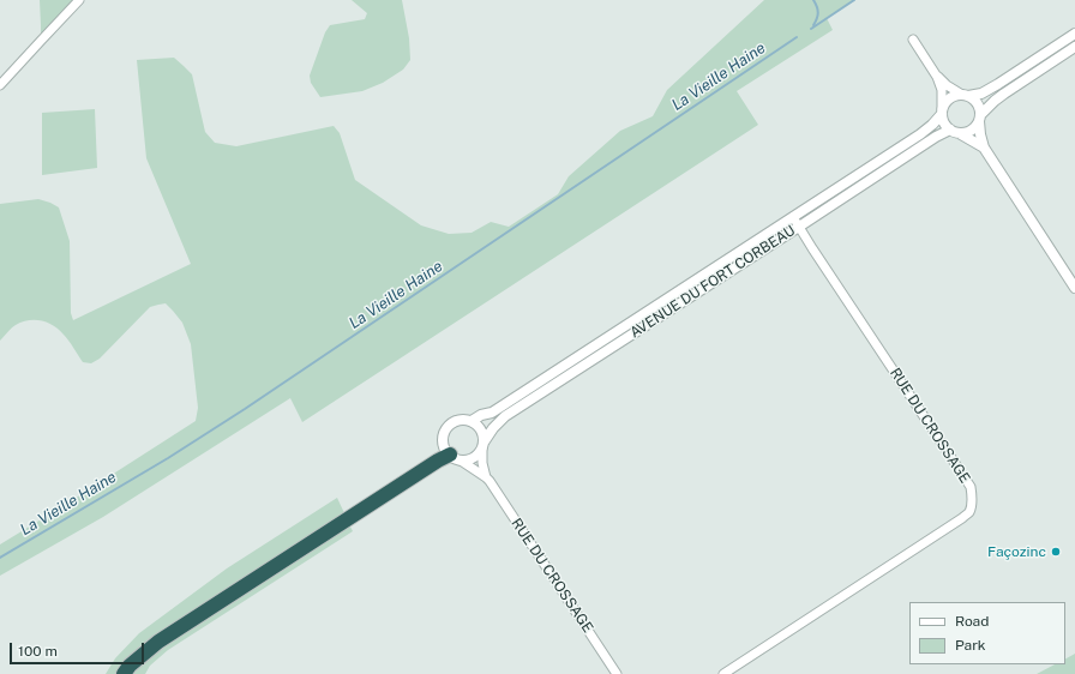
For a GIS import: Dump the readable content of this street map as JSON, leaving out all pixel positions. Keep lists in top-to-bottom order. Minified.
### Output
{"streets":{"street":["AVENUE DU FORT CORBEAU","RUE DU CROSSAGE"]},"crossings":[["AVENUE DU FORT CORBEAU","RUE DU CROSSAGE"]],"water":["La Vieille Haine"],"places":["Façozinc"],"legend":["Road","Park"],"scale_bar":"100 m"}
